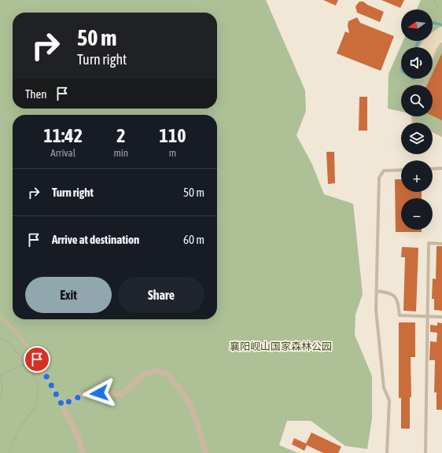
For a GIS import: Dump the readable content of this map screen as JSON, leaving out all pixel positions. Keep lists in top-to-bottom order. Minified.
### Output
{"parks":["襄阳岘山国家森林公园"],"north":"left","page":{"map_buttons":["+","−"],"turn":["50 m","Turn right"],"then":"Then","eta":["11:42","Arrival","2","min","110","m"],"list":[{"name":"Turn right","value":"50 m"},{"name":"Arrive at destination","value":"60 m"}],"buttons":["Exit","Share"]}}
